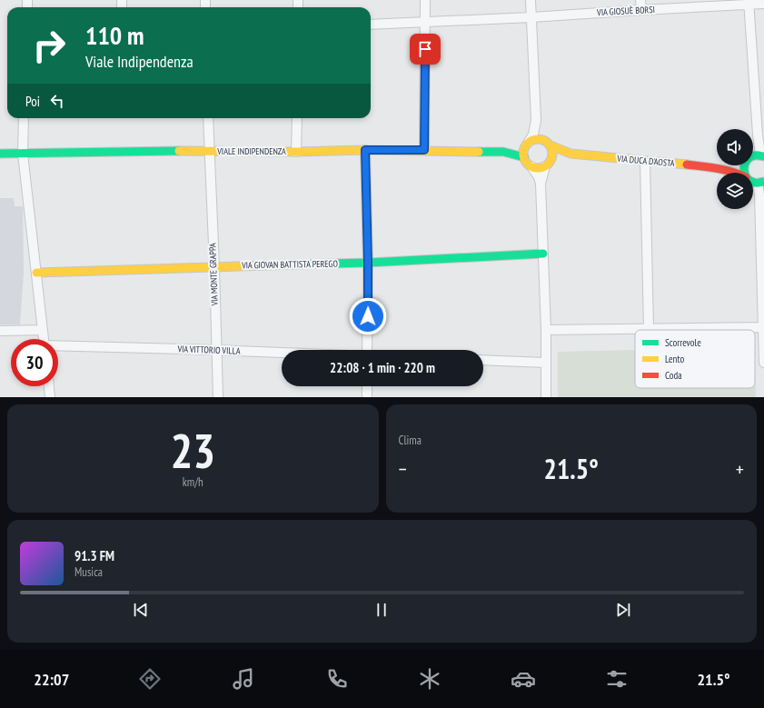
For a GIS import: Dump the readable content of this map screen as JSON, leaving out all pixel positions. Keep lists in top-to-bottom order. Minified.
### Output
{"streets":{"street":["VIA GIOSUÈ BORSI","VIALE INDIPENDENZA","VIA DUCA D'AOSTA","VIA GIOVAN BATTISTA PEREGO","VIA MONTE GRAPPA","VIA VITTORIO VILLA"]},"crossings":[["VIALE INDIPENDENZA","VIA DUCA D'AOSTA"],["VIALE INDIPENDENZA","VIA MONTE GRAPPA"],["VIA GIOVAN BATTISTA PEREGO","VIA MONTE GRAPPA"],["VIA MONTE GRAPPA","VIA VITTORIO VILLA"]],"legend":["Scorrevole","Lento","Coda"],"page":{"turn":["110 m","Viale Indipendenza"],"then":"Poi","limit":"30","trip":"22:08 · 1 min · 220 m","tile":[["23","km/h"],"Clima"],"heat":["−","21.5°","+"],"song":["91.3 FM","Musica"],"tabs":["22:07","21.5°"]}}
